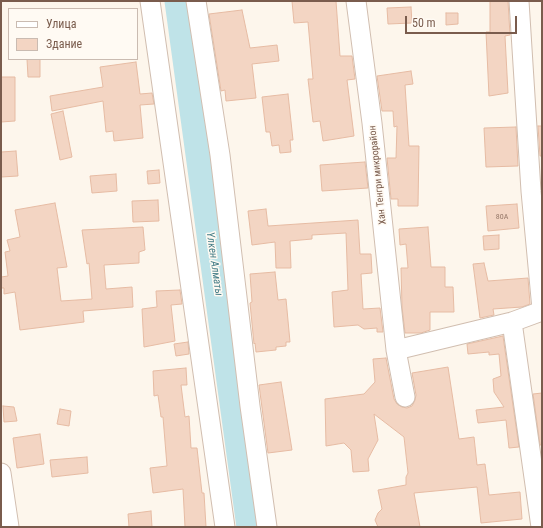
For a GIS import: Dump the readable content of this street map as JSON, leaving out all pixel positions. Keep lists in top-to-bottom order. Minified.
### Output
{"streets":{"street":["Хан Тенгри микрорайон"]},"water":["Үлкен Алматы"],"house_numbers":["80А"],"legend":["Улица","Здание"],"scale_bar":"50 m"}
